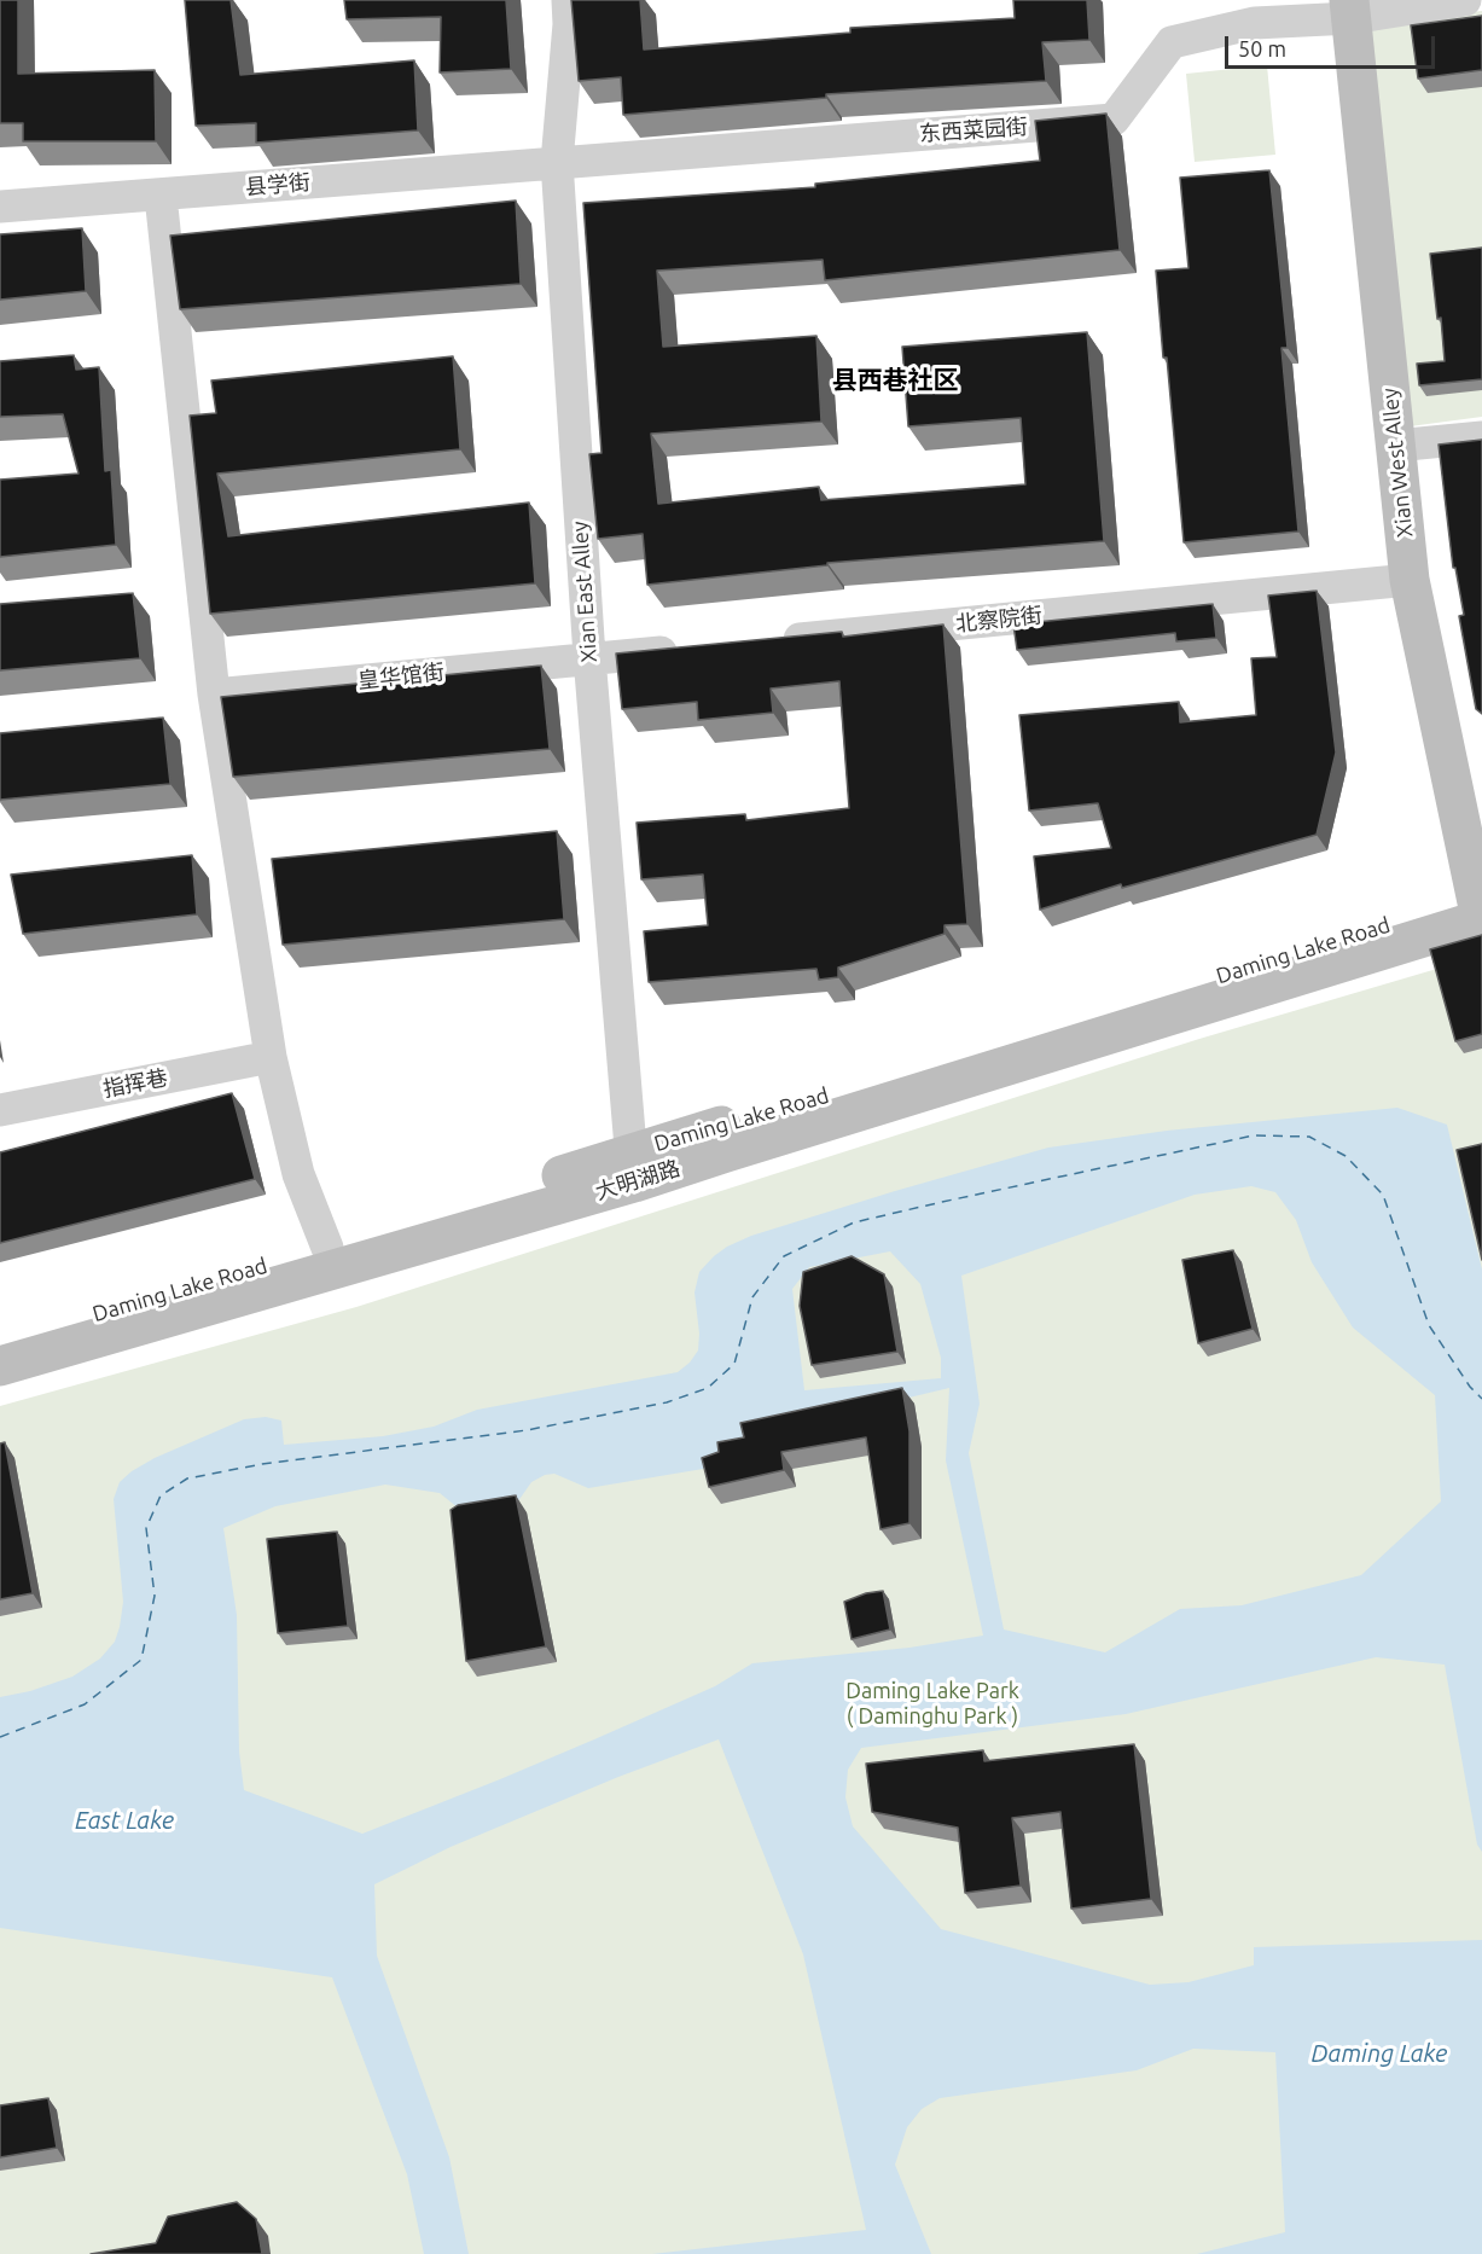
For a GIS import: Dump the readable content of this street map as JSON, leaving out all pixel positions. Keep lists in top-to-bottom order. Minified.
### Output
{"streets":{"main road":["Xian West Alley","Daming Lake Road","大明湖路"],"street":["东西菜园街","县学街","Xian East Alley","北察院街","皇华馆街","指挥巷"]},"crossings":[["东西菜园街","县学街"],["东西菜园街","Xian West Alley"],["东西菜园街","Xian East Alley"],["县学街","Xian East Alley"],["Xian West Alley","北察院街"],["Xian West Alley","大明湖路"],["Xian East Alley","皇华馆街"],["Xian East Alley","Daming Lake Road"],["Xian East Alley","大明湖路"],["Daming Lake Road","大明湖路"]],"districts":["县西巷社区"],"water":["East Lake","Daming Lake"],"parks":["Daming Lake Park ( Daminghu Park )"],"scale_bar":"50 m"}
